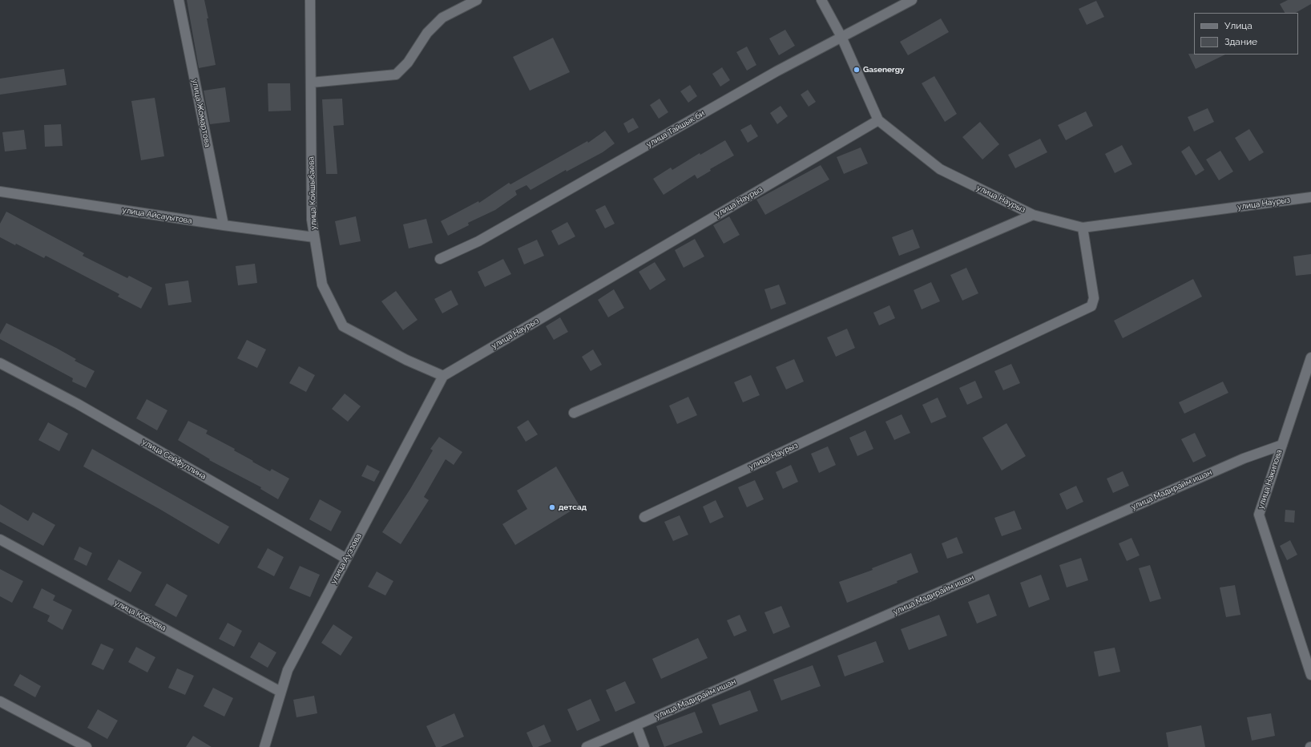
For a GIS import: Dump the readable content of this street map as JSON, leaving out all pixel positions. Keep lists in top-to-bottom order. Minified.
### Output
{"streets":{"street":["улица Жомартова","улица Тайшык би","улица Койшыбаева","улица Наурыз","улица Айсауытова","улица Сейфуллина","улица Накипова","улица Мадирайм ишан","улица Ауэзова","улица Кобеева"]},"crossings":[["улица Жомартова","улица Айсауытова"],["улица Койшыбаева","улица Наурыз"],["улица Койшыбаева","улица Айсауытова"],["улица Койшыбаева","улица Ауэзова"],["улица Наурыз","улица Ауэзова"],["улица Сейфуллина","улица Ауэзова"],["улица Накипова","улица Мадирайм ишан"],["улица Ауэзова","улица Кобеева"]],"places":["Gasenergy","детсад"],"legend":["Улица","Здание"]}
